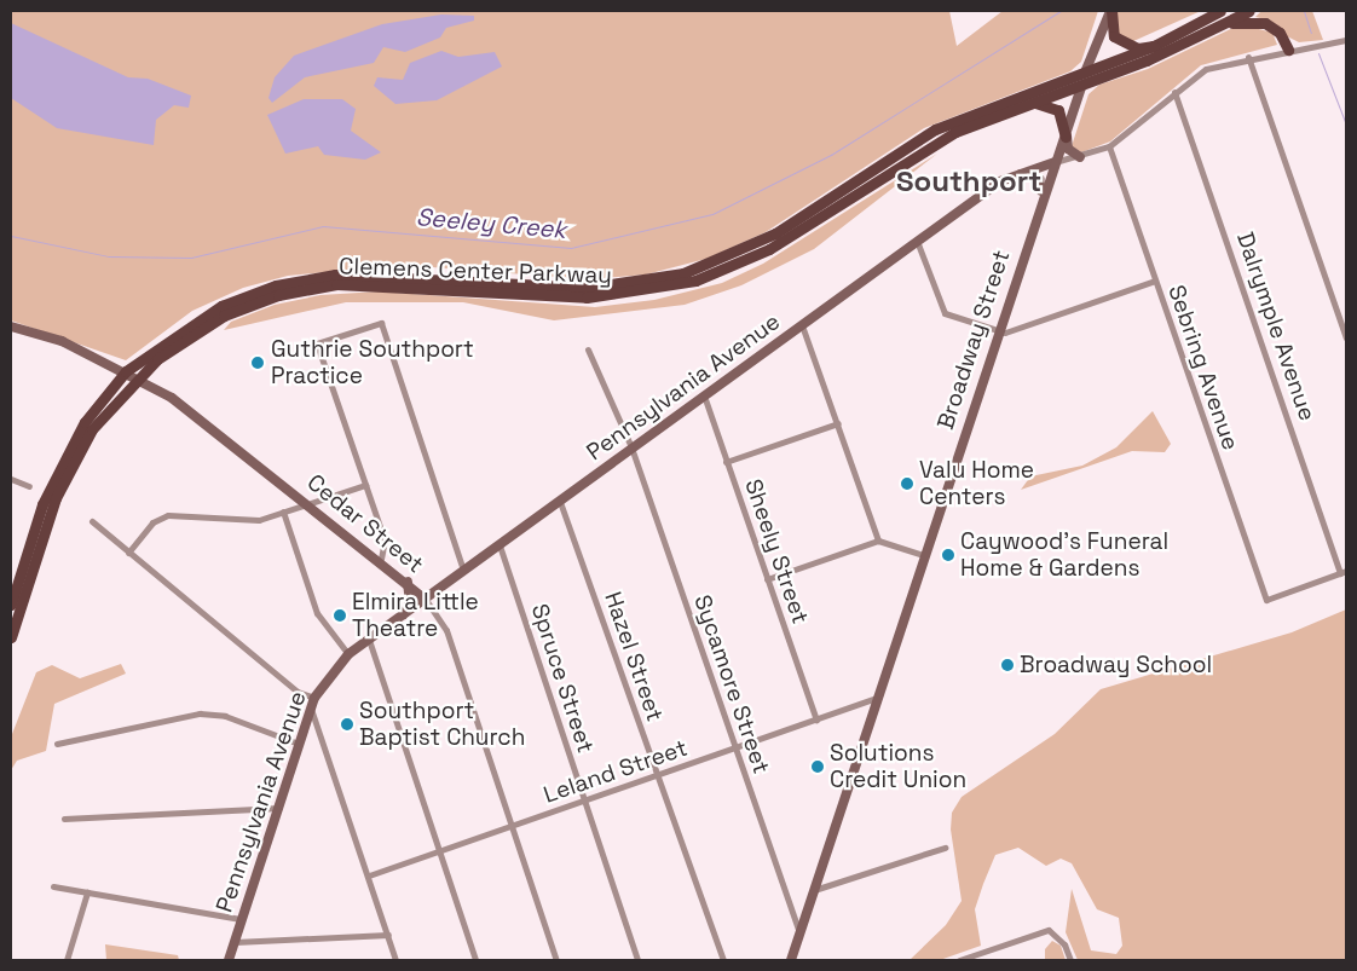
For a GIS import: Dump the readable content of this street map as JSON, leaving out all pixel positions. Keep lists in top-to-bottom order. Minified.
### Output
{"streets":{"main road":["Clemens Center Parkway","Broadway Street","Pennsylvania Avenue","Cedar Street"],"street":["Dalrymple Avenue","Sebring Avenue","Sheely Street","Hazel Street","Spruce Street","Sycamore Street","Leland Street"]},"crossings":[["Clemens Center Parkway","Broadway Street"],["Clemens Center Parkway","Cedar Street"],["Dalrymple Avenue","Sebring Avenue"],["Dalrymple Avenue","Pennsylvania Avenue"],["Broadway Street","Pennsylvania Avenue"],["Broadway Street","Sycamore Street"],["Broadway Street","Leland Street"],["Sebring Avenue","Pennsylvania Avenue"],["Pennsylvania Avenue","Cedar Street"],["Pennsylvania Avenue","Sheely Street"],["Pennsylvania Avenue","Hazel Street"],["Pennsylvania Avenue","Spruce Street"],["Pennsylvania Avenue","Sycamore Street"],["Cedar Street","Leland Street"],["Sheely Street","Leland Street"],["Hazel Street","Leland Street"],["Spruce Street","Leland Street"],["Sycamore Street","Leland Street"]],"districts":["Southport"],"water":["Seeley Creek"],"places":["Guthrie Southport Practice","Valu Home Centers","Caywood's Funeral Home & Gardens","Elmira Little Theatre","Broadway School","Southport Baptist Church","Solutions Credit Union"]}
